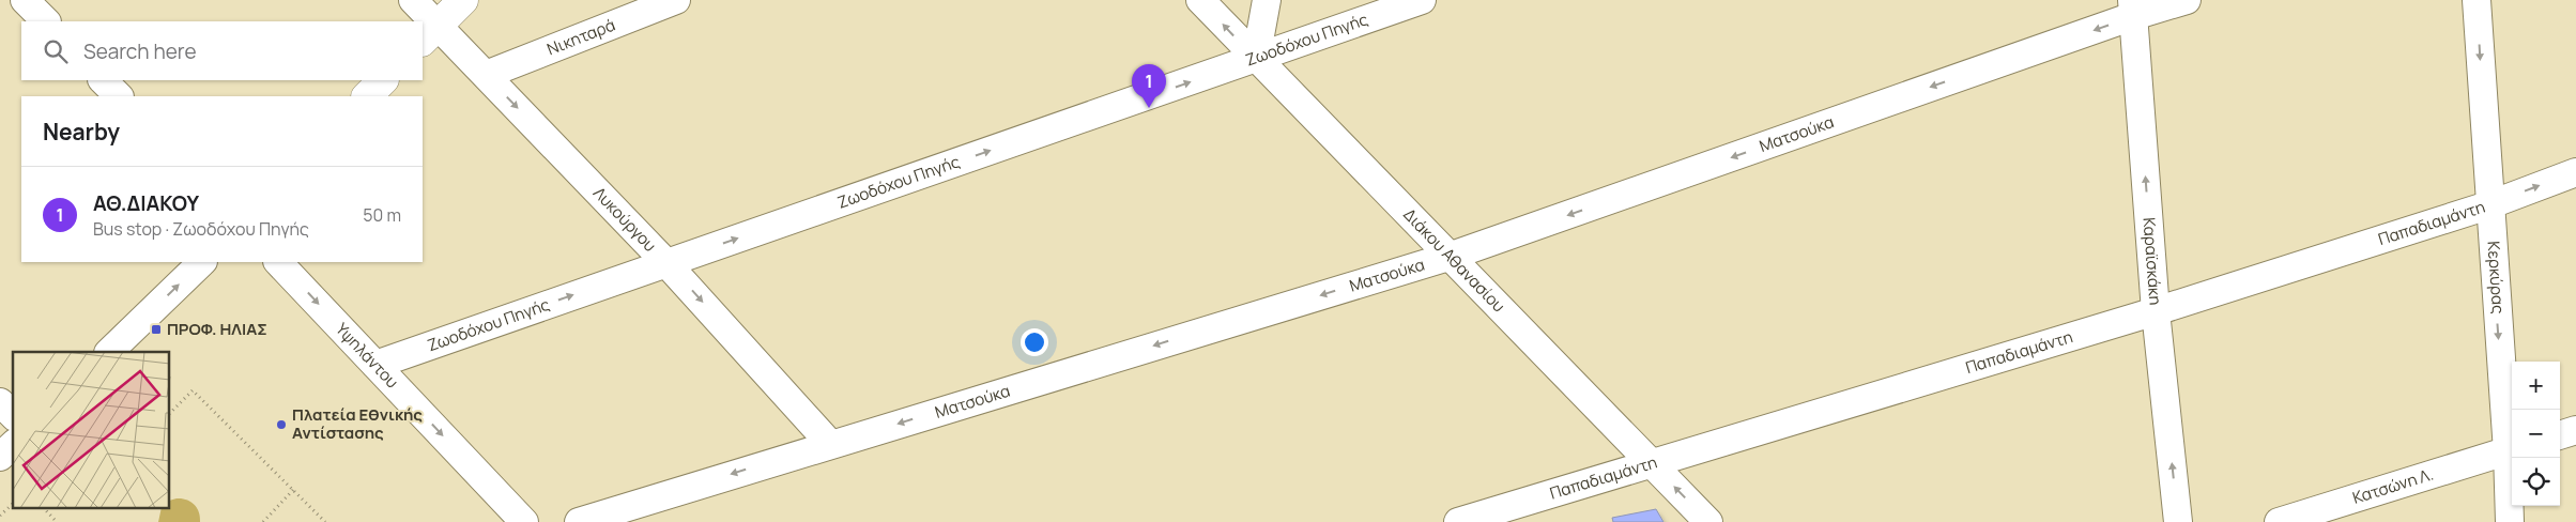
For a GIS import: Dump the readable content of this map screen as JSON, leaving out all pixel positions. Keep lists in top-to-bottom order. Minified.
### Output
{"streets":{"street":["Νικηταρά","Ζωοδόχου Πηγής","Ματσούκα","Λυκούργου","Παπαδιαμάντη","Διάκου Αθανασίου","Καραϊσκάκη","Κερκύρας","Υψηλάντου","Κατσώνη Λ."]},"crossings":[["Νικηταρά","Λυκούργου"],["Ζωοδόχου Πηγής","Λυκούργου"],["Ζωοδόχου Πηγής","Διάκου Αθανασίου"],["Ζωοδόχου Πηγής","Υψηλάντου"],["Ματσούκα","Λυκούργου"],["Ματσούκα","Διάκου Αθανασίου"],["Ματσούκα","Καραϊσκάκη"],["Παπαδιαμάντη","Διάκου Αθανασίου"],["Παπαδιαμάντη","Καραϊσκάκη"],["Παπαδιαμάντη","Κερκύρας"],["Κερκύρας","Κατσώνη Λ."]],"one_way":["Ζωοδόχου Πηγής","Ματσούκα","Λυκούργου","Καραϊσκάκη","Κερκύρας","Υψηλάντου"],"places":{"transit":["ΠΡΟΦ. ΗΛΙΑΣ"],"other":["Πλατεία Εθνικής Αντίστασης"]},"page":{"search":"Search here","pins":"1","heading":"Nearby","list":[{"mark":"1","name":"ΑΘ.ΔΙΑΚΟΥ","note":"Bus stop · Ζωοδόχου Πηγής","value":"50 m"}],"map_buttons":["+","−"]}}
